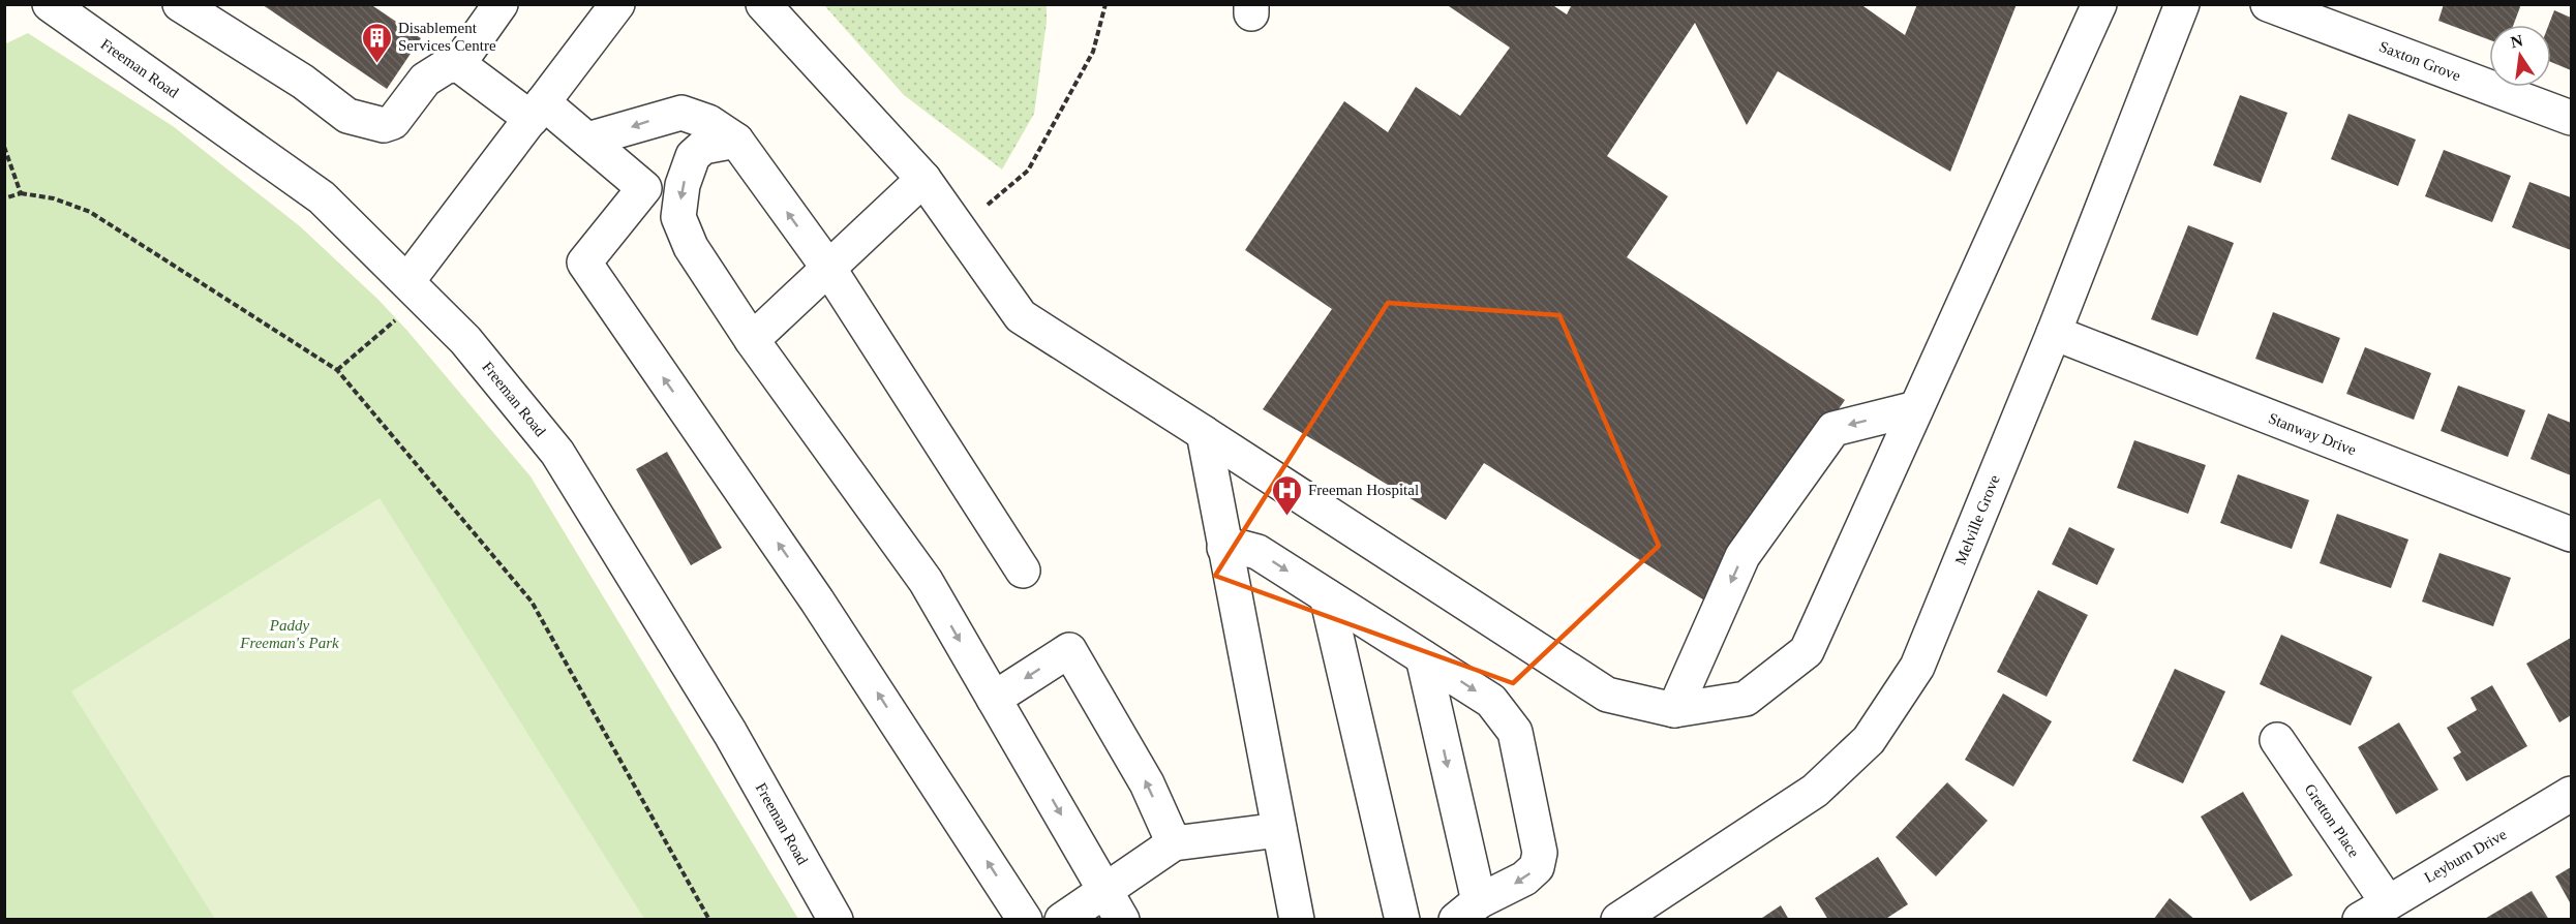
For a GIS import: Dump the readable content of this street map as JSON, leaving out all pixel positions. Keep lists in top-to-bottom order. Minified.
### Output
{"streets":{"street":["Saxton Grove","Freeman Road","Stanway Drive","Melville Grove","Gretton Place","Leyburn Drive"]},"crossings":[["Stanway Drive","Melville Grove"],["Gretton Place","Leyburn Drive"]],"parks":["Paddy Freeman's Park"],"places":{"building":["Disablement Services Centre"],"hospital":["Freeman Hospital"]},"north":"top"}
